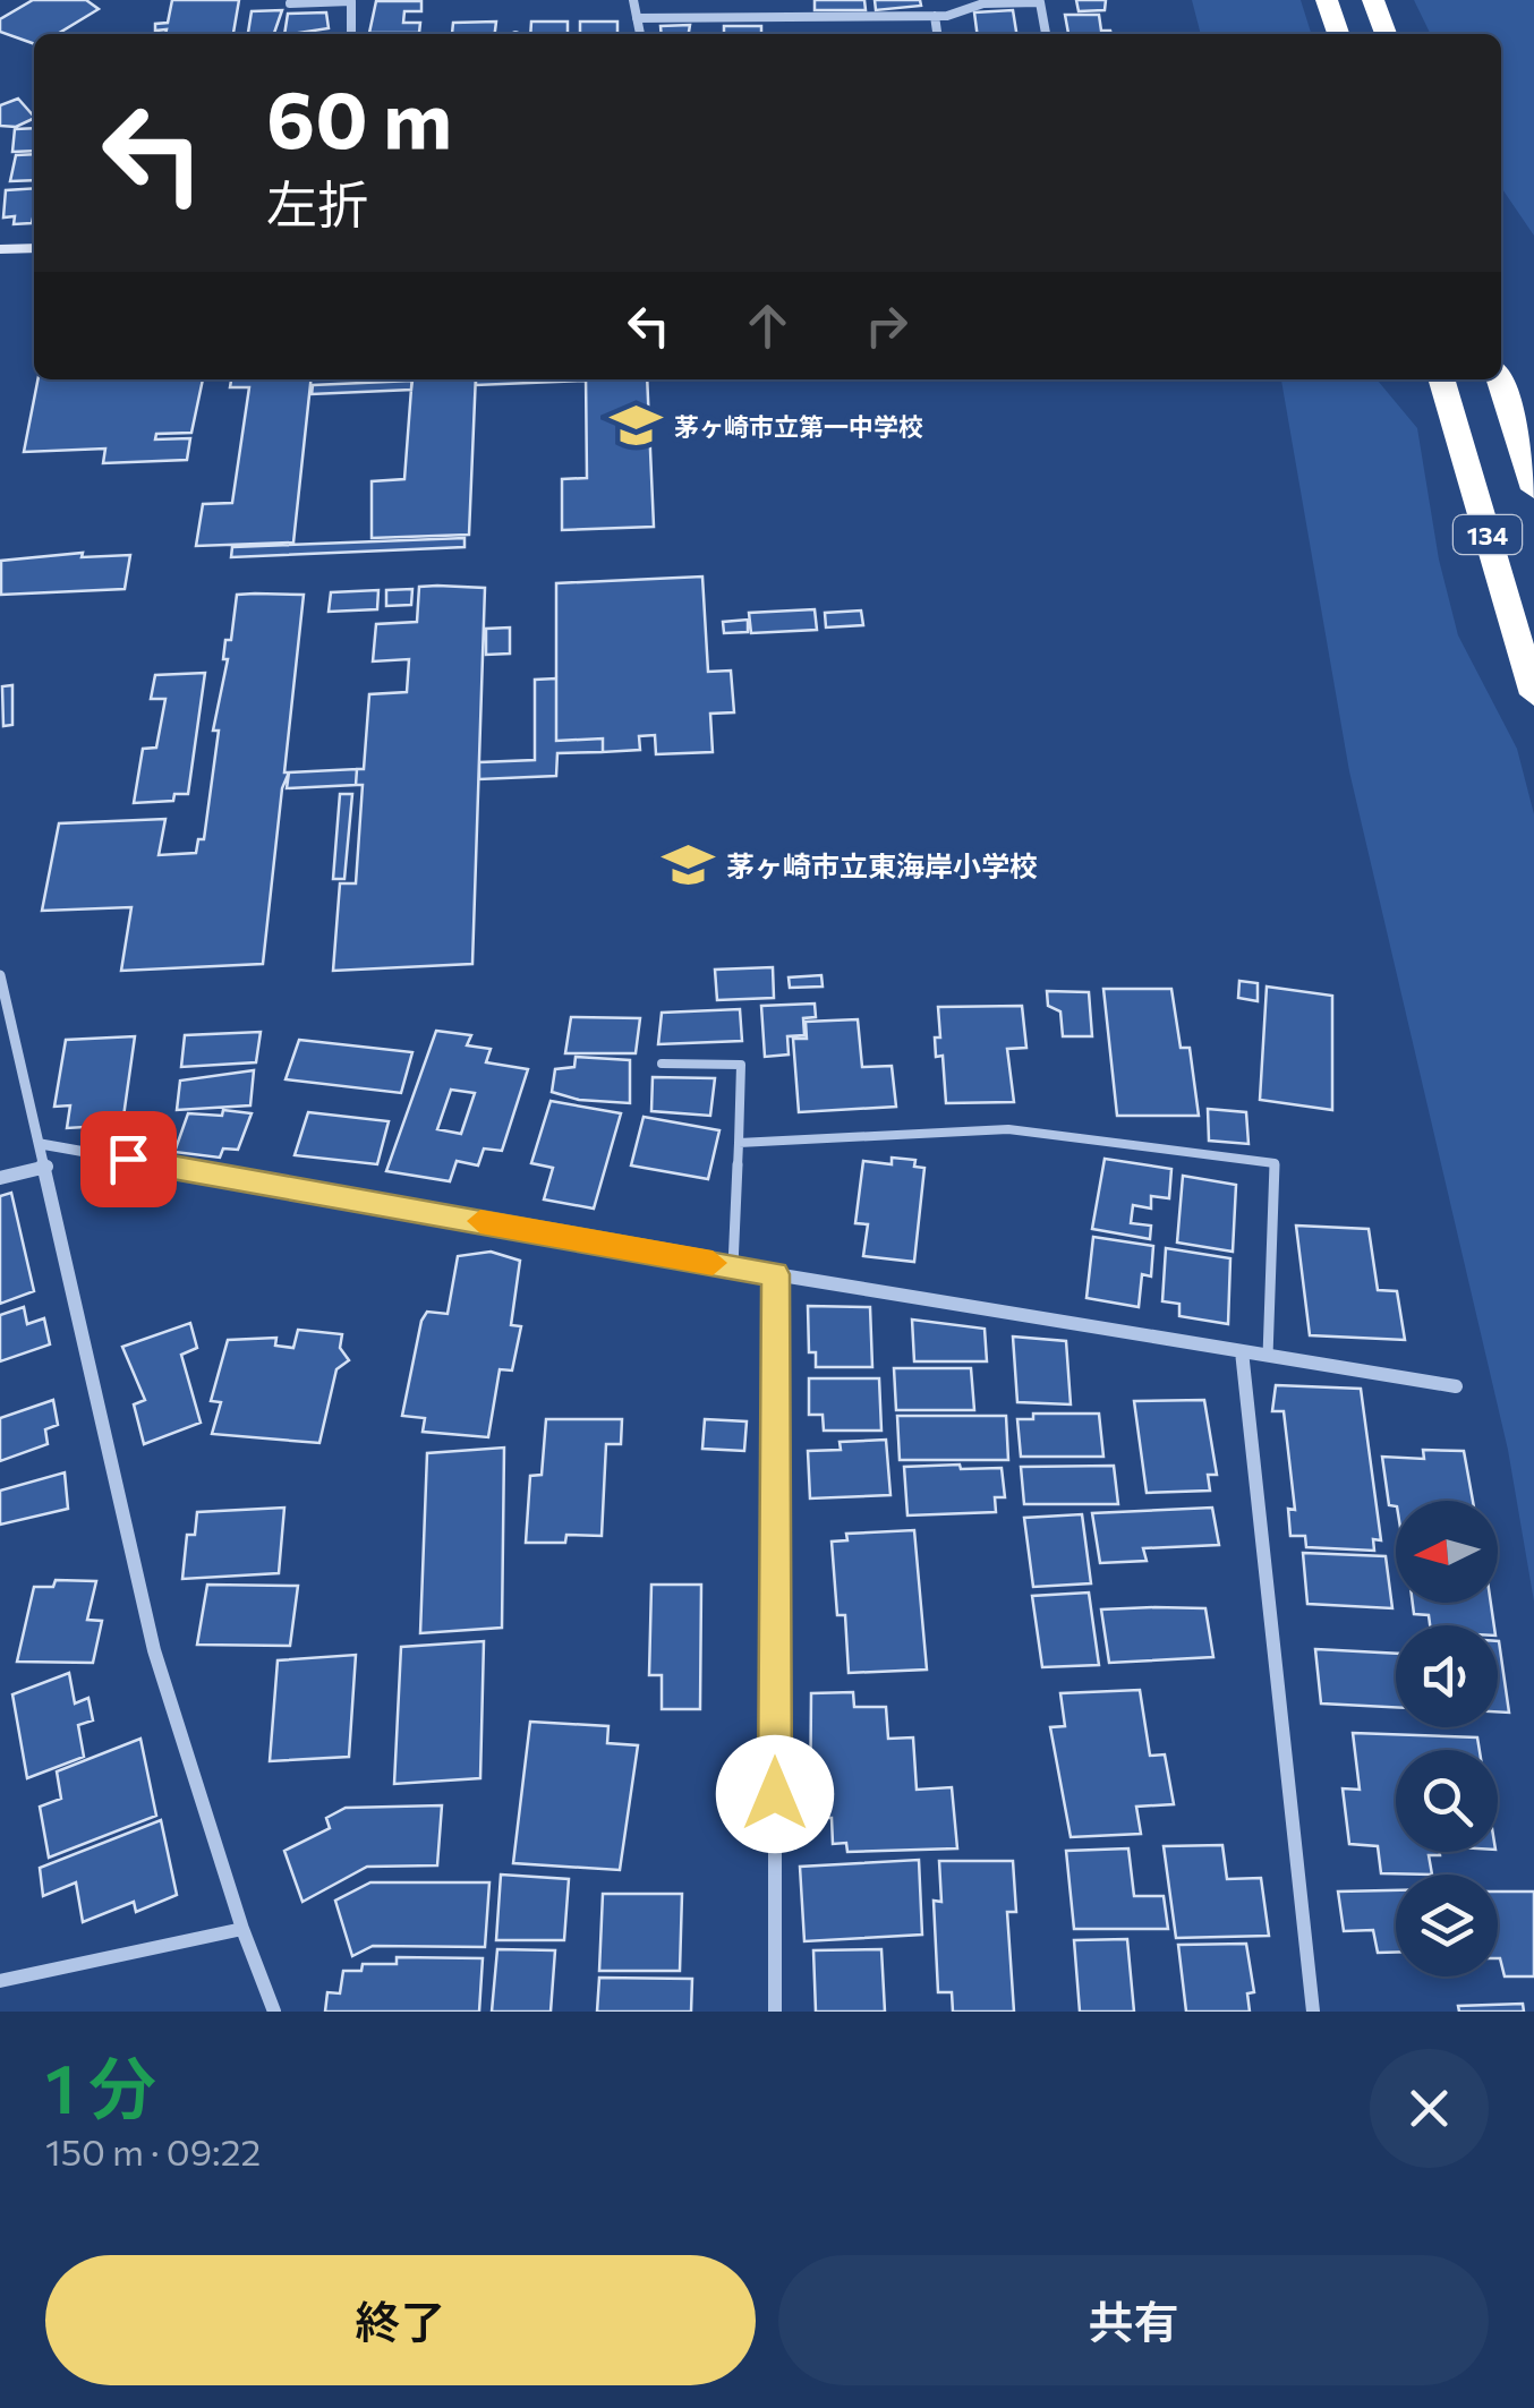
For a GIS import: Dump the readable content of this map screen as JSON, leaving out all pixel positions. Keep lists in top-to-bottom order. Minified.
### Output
{"streets":{"highway":["134"]},"places":{"school or university":["茅ヶ崎市立第一中学校","茅ヶ崎市立東海岸小学校"]},"north":"left","page":{"turn":["60 m","左折"],"heading":["1 分","150 m · 09:22"],"buttons":["終了","共有"]}}
